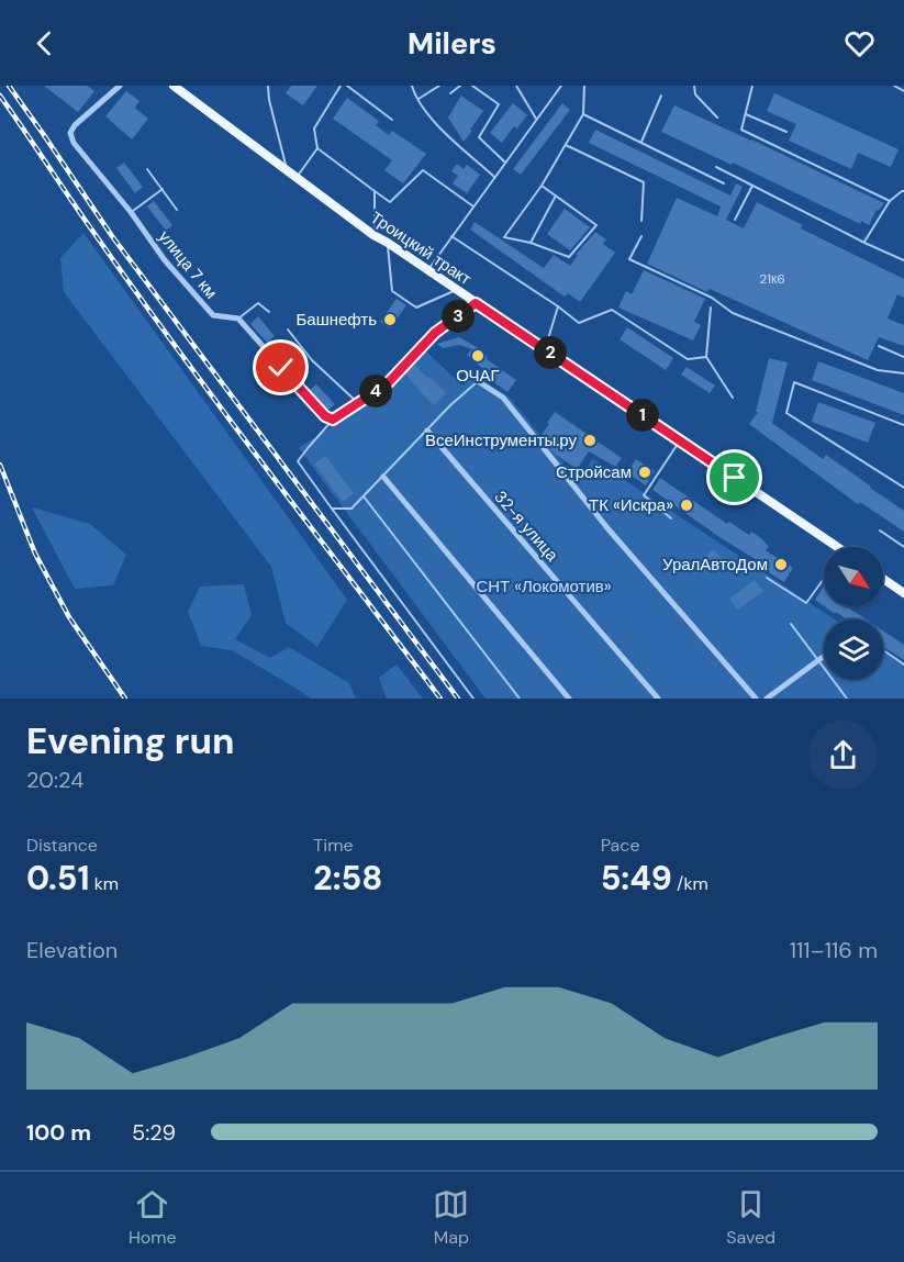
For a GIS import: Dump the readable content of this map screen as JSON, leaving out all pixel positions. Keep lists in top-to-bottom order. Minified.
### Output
{"streets":{"main road":["Троицкий тракт"],"street":["улица 7 км","32-я улица"]},"parks":["СНТ «Локомотив»"],"places":["Башнефть","ОЧАГ","ВсеИнструменты.ру","Стройсам","ТК «Искра»","УралАвтоДом"],"house_numbers":["21к6"],"north":"bottom right","page":{"header":"Milers","pins":["3","2","4","1"],"heading":["Evening run","20:24"],"stats":[["Distance","0.51 km"],["Time","2:58"],["Pace","5:49 /km"]],"chart":["Elevation","111–116 m"],"list":[{"name":"100 m","note":"5:29"}],"tabs":["Home","Map","Saved"]}}
